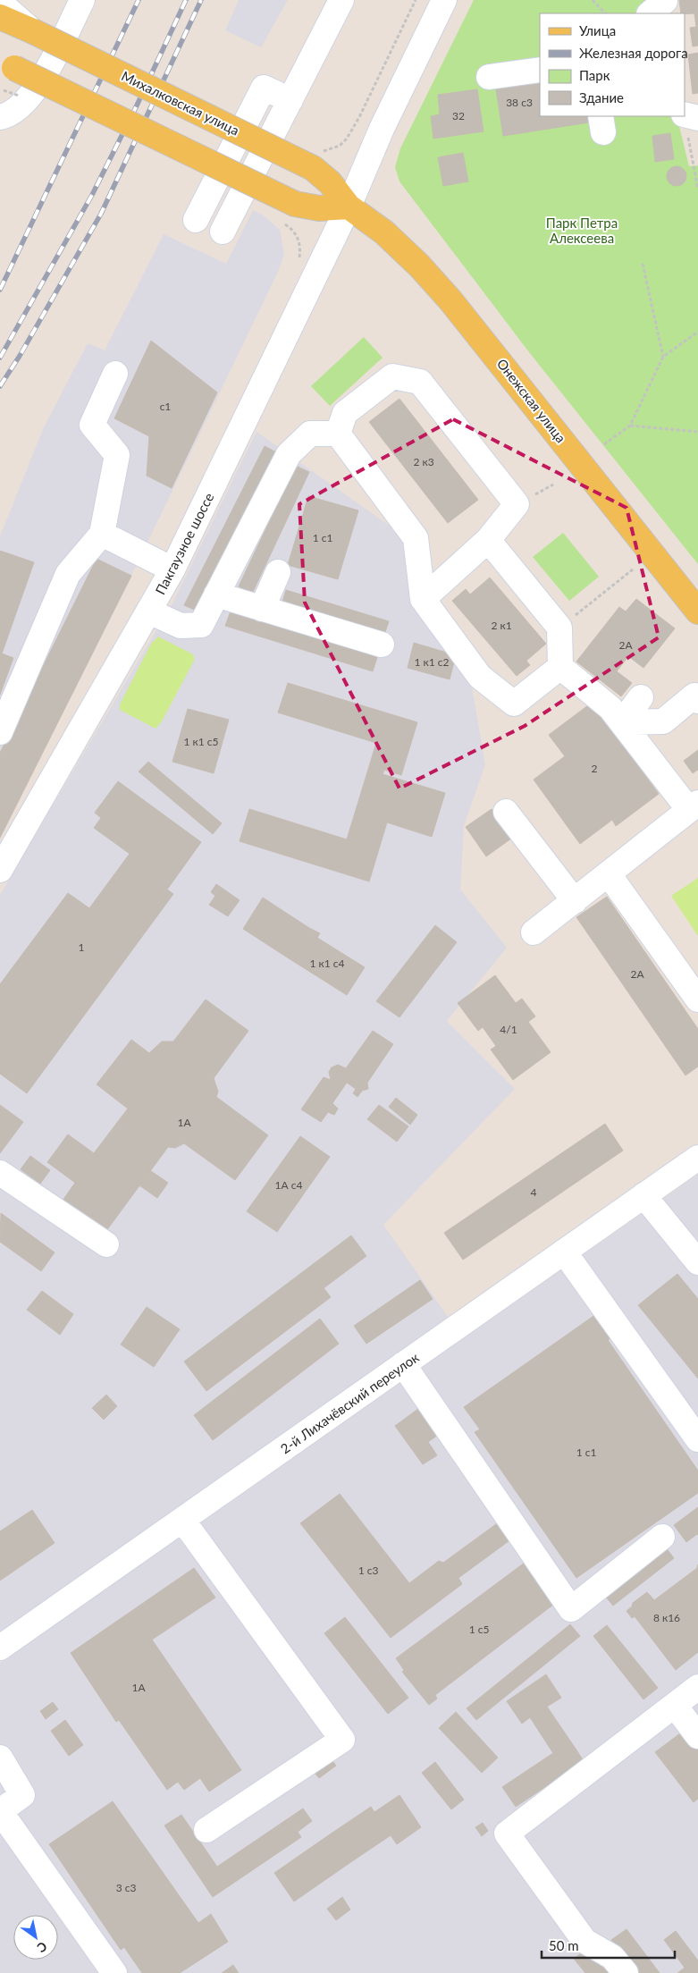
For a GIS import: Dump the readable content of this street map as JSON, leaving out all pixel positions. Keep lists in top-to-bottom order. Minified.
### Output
{"streets":{"main road":["Михалковская улица","Онежская улица"],"street":["Пакгаузное шоссе","2-й Лихачёвский переулок"]},"crossings":[["Михалковская улица","Онежская улица"],["Михалковская улица","Пакгаузное шоссе"],["Онежская улица","Пакгаузное шоссе"]],"parks":["Парк Петра Алексеева"],"house_numbers":["38 с3","32","с1","2 к3","1 с1","2 к1","2А","1 к1 с2","1 к1 с5","2","1","1 к1 с4","2А","4/1","1А","1А с4","4","1 с1","1 с3","8 к16","1 с5","1А","3 с3"],"legend":["Улица","Железная дорога","Парк","Здание"],"scale_bar":"50 m","north":"bottom right"}
